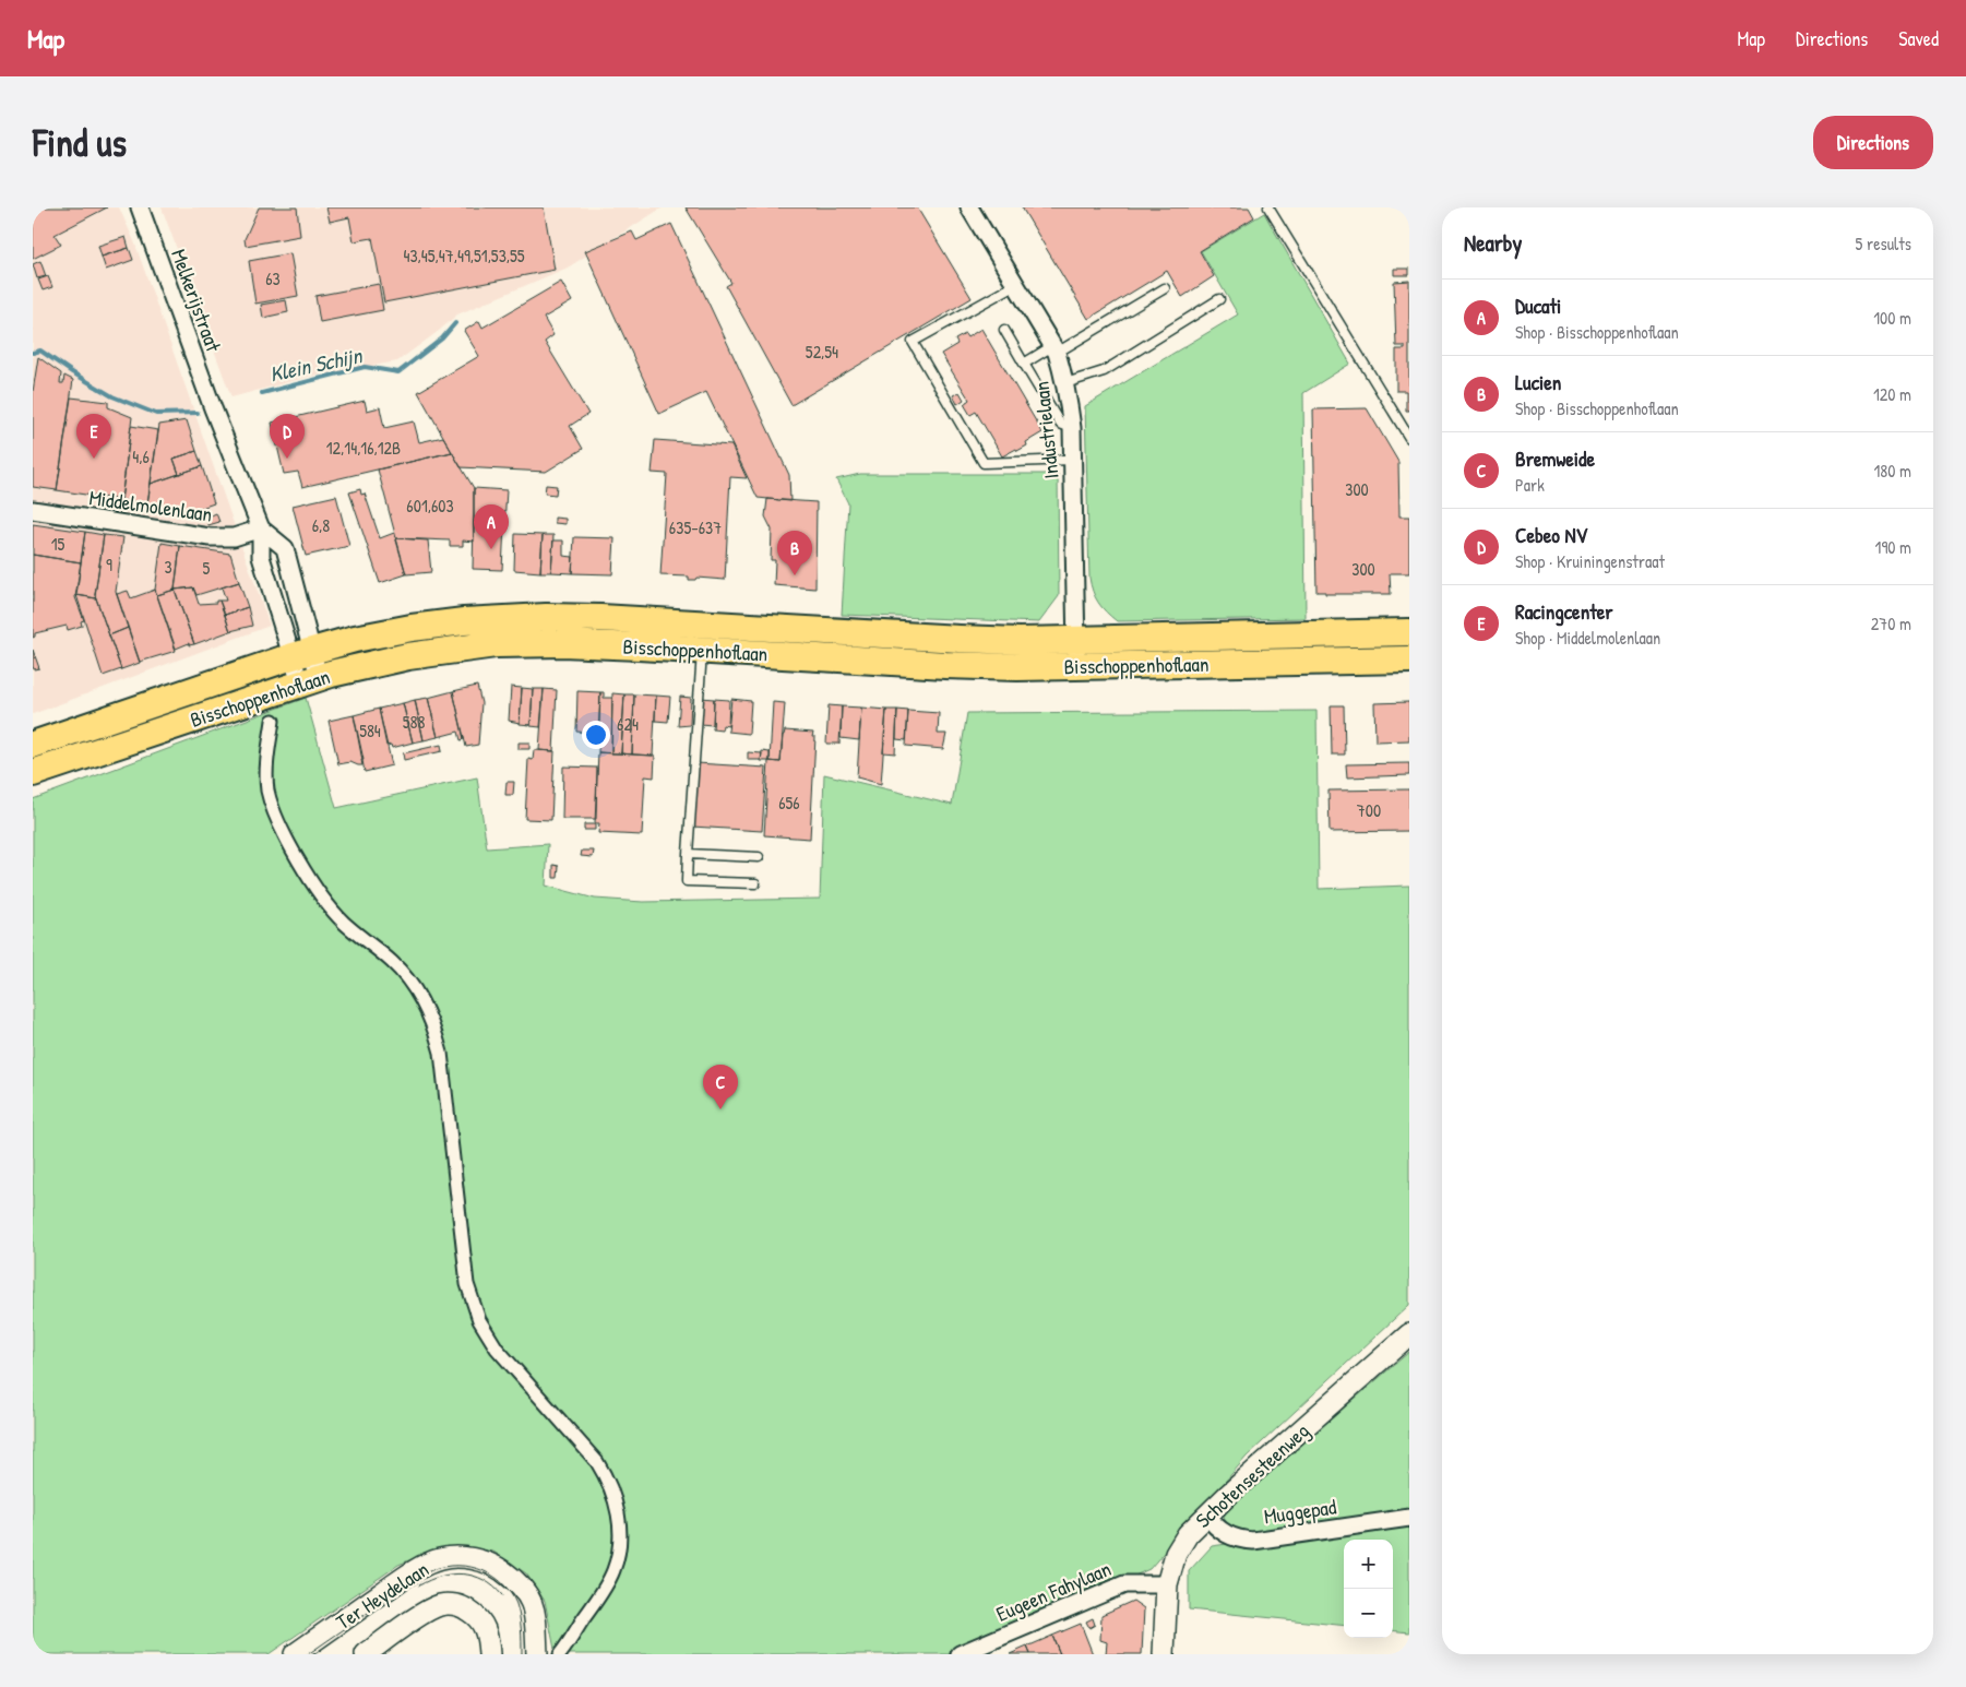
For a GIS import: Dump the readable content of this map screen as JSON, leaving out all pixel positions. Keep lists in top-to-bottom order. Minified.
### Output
{"streets":{"main road":["Bisschoppenhoflaan"],"street":["Melkerijstraat","Industrielaan","Middelmolenlaan","Schotensesteenweg","Muggepad","Eugeen Fahylaan","Ter Heydelaan"]},"crossings":[["Melkerijstraat","Middelmolenlaan"],["Industrielaan","Bisschoppenhoflaan"],["Schotensesteenweg","Muggepad"],["Schotensesteenweg","Eugeen Fahylaan"]],"water":["Klein Schijn"],"house_numbers":["43,45,47,49,51,53,55","63","52,54","12,14,16,12B","4,6","300","601,603","6,8","635-637","15","9","3","5","300","588","624","584","656","700"],"page":{"header":"Map","nav":["Map","Directions","Saved"],"buttons":"Directions","title":"Find us","heading":["Nearby","5 results"],"list":[{"mark":"A","name":"Ducati","note":"Shop · Bisschoppenhoflaan","value":"100 m"},{"mark":"B","name":"Lucien","note":"Shop · Bisschoppenhoflaan","value":"120 m"},{"mark":"C","name":"Bremweide","note":"Park","value":"180 m"},{"mark":"D","name":"Cebeo NV","note":"Shop · Kruiningenstraat","value":"190 m"},{"mark":"E","name":"Racingcenter","note":"Shop · Middelmolenlaan","value":"270 m"}],"pins":["D","E","A","B","C"],"map_buttons":["+","−"]}}
